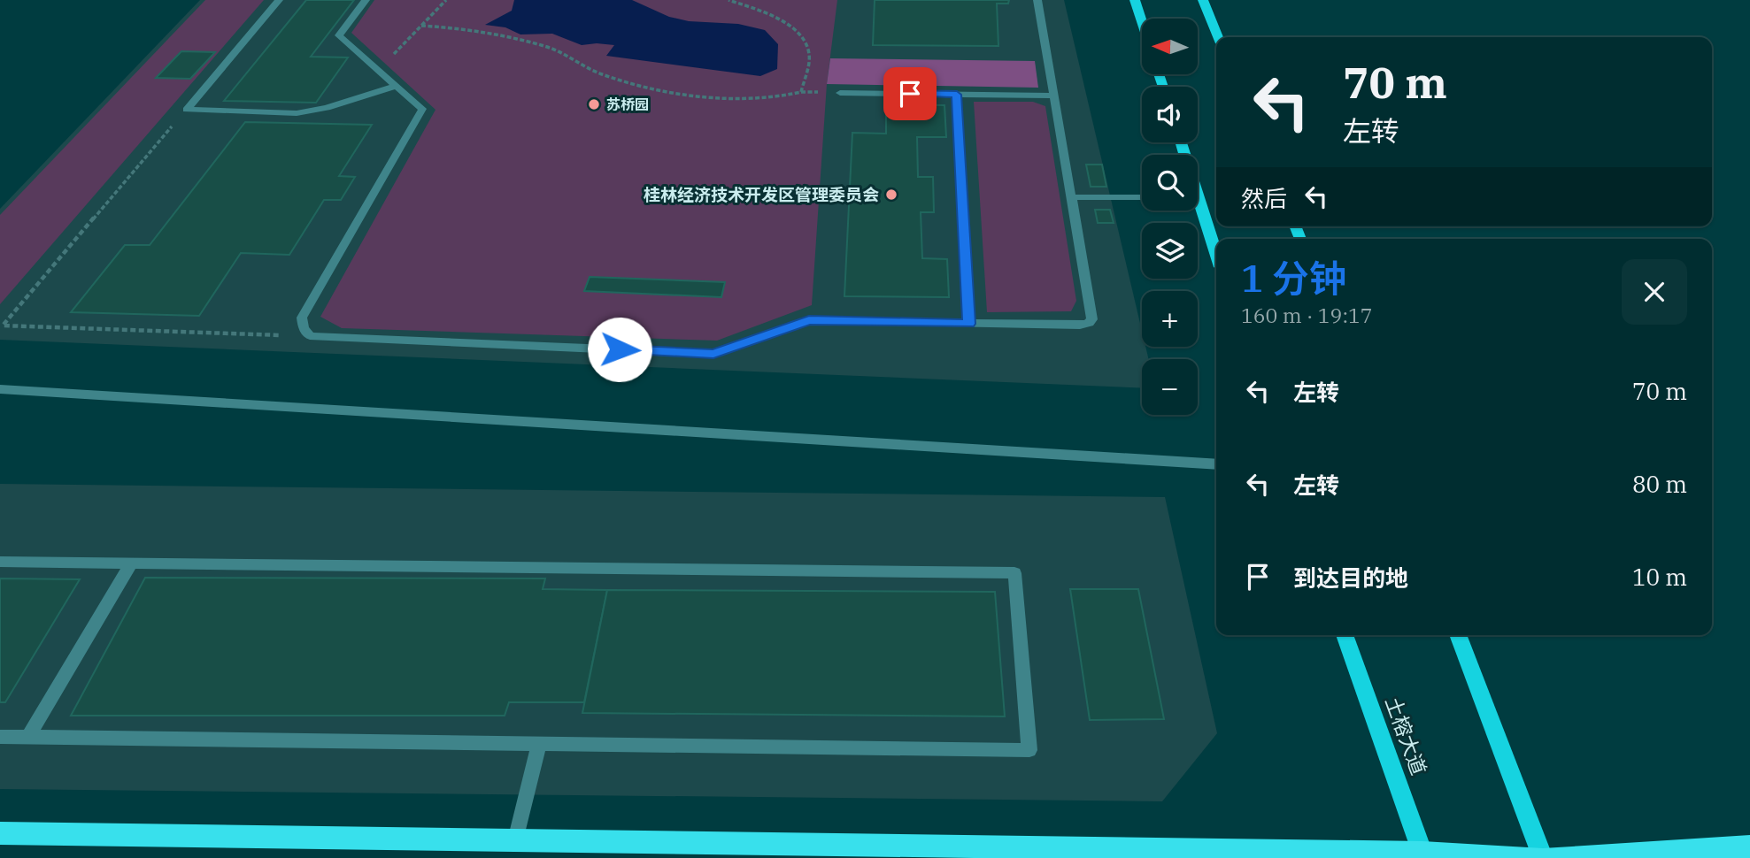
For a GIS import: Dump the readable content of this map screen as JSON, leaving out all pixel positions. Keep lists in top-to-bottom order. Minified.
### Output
{"streets":{"main road":["土榕大道"]},"places":["苏桥园","桂林经济技术开发区管理委员会"],"north":"left","page":{"map_buttons":["+","−"],"turn":["70 m","左转"],"then":"然后","heading":["1 分钟","160 m · 19:17"],"list":[{"name":"左转","value":"70 m"},{"name":"左转","value":"80 m"},{"name":"到达目的地","value":"10 m"}]}}
